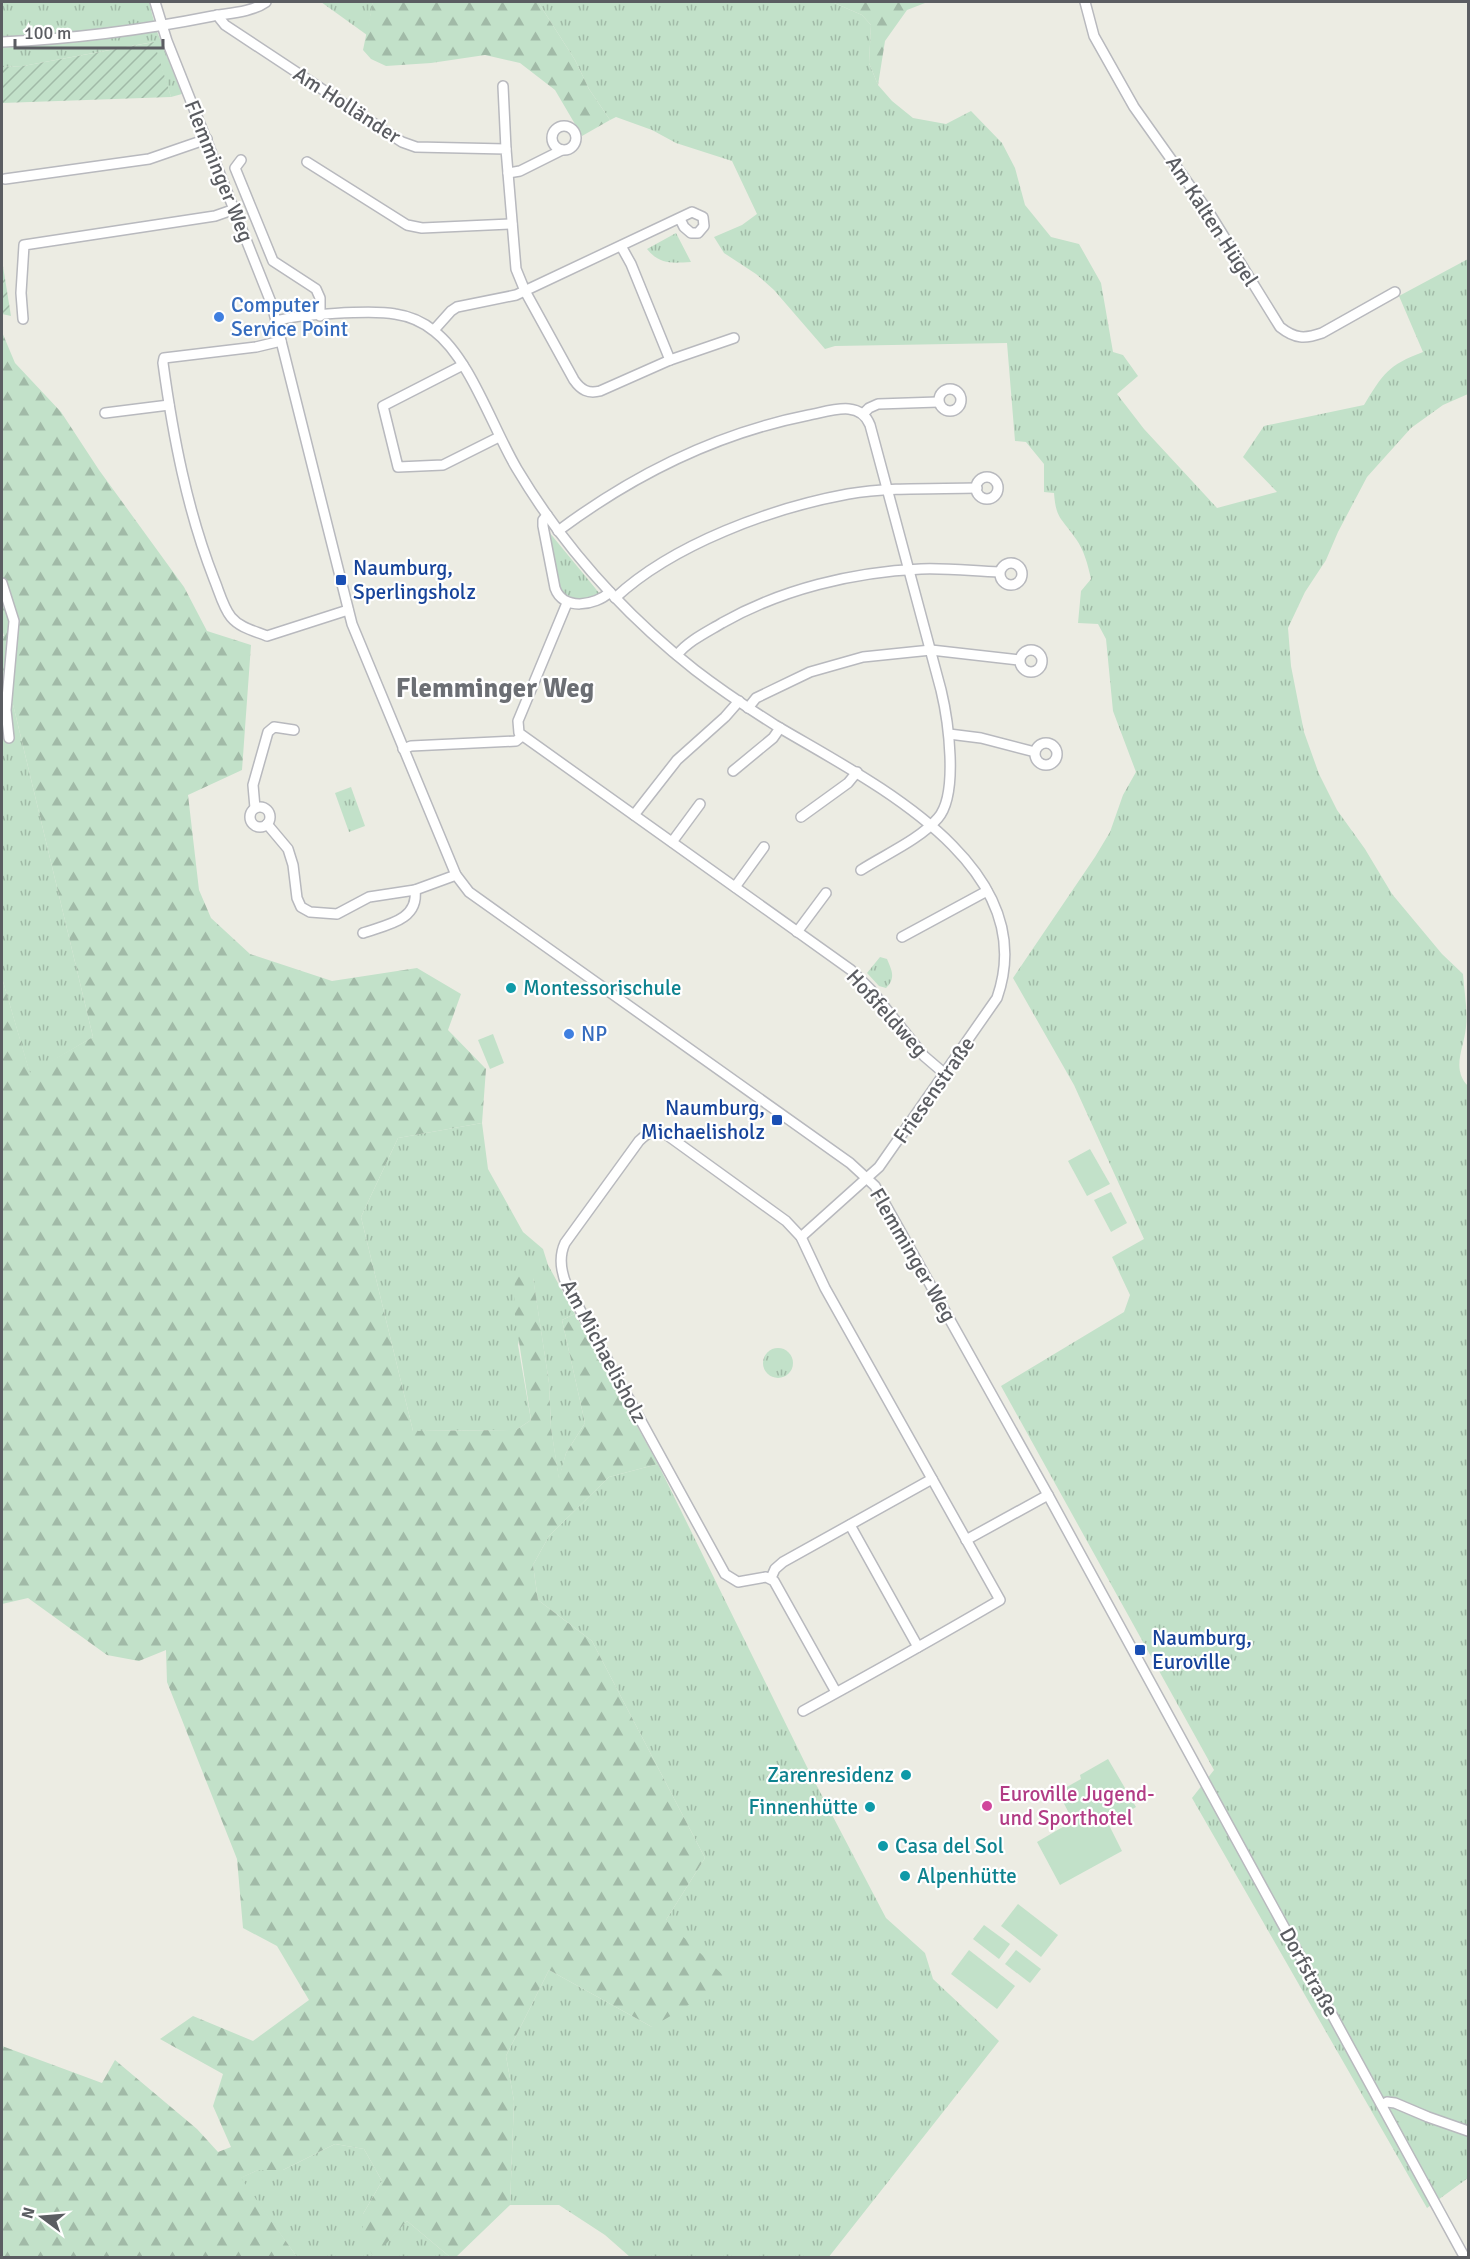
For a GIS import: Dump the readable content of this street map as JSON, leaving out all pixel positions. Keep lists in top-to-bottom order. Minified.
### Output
{"streets":{"street":["Am Holländer","Flemminger Weg","Am Kalten Hügel","Hoßfeldweg","Friesenstraße","Am Michaelisholz","Dorfstraße"]},"crossings":[["Flemminger Weg","Friesenstraße"],["Flemminger Weg","Dorfstraße"],["Hoßfeldweg","Friesenstraße"]],"districts":["Flemminger Weg"],"places":{"other":["Computer Service Point","Montessorischule","NP","Zarenresidenz","Euroville Jugend- und Sporthotel","Finnenhütte","Casa del Sol","Alpenhütte"],"transit":["Naumburg, Sperlingsholz","Naumburg, Michaelisholz","Naumburg, Euroville"]},"scale_bar":"100 m","north":"left"}
